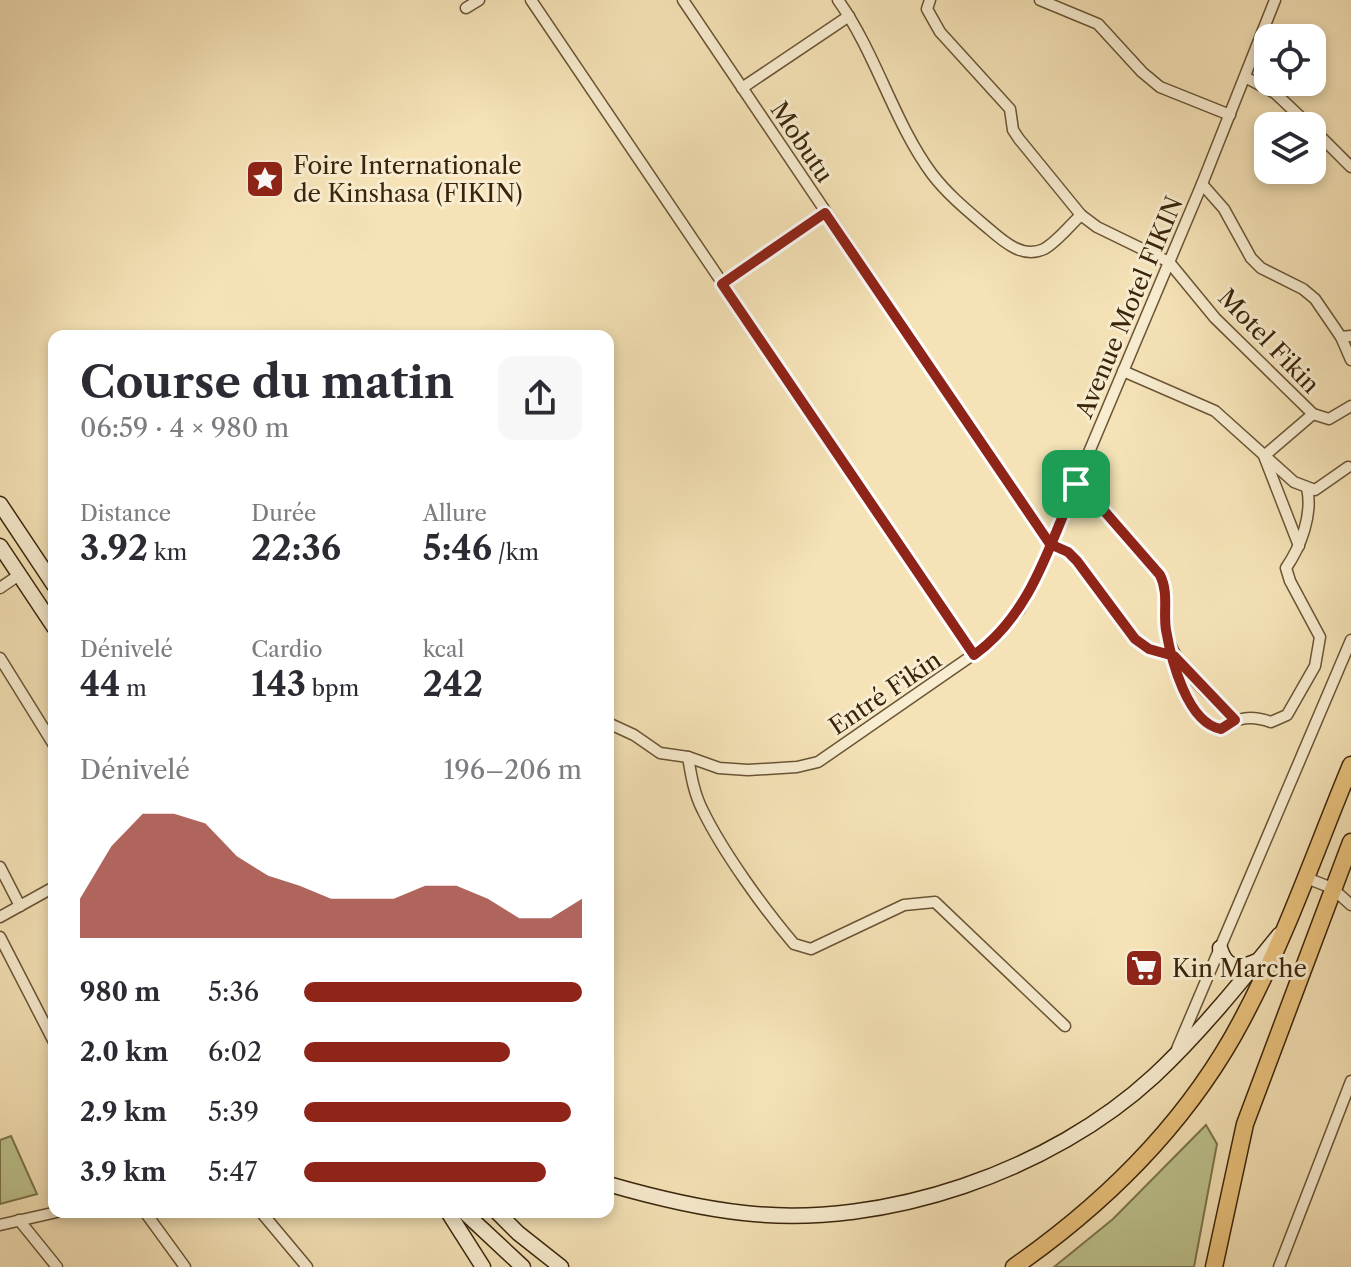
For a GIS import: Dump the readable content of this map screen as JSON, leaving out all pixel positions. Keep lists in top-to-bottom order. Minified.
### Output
{"streets":{"street":["Mobutu","Avenue Motel FIKIN","Motel Fikin","Entré Fikin"]},"crossings":[["Mobutu","Avenue Motel FIKIN"],["Avenue Motel FIKIN","Motel Fikin"],["Avenue Motel FIKIN","Entré Fikin"]],"places":{"place":["Foire Internationale de Kinshasa (FIKIN)"],"supermarket":["Kin Marche"]},"page":{"heading":["Course du matin","06:59 · 4 × 980 m"],"stats":[["Distance","3.92 km"],["Durée","22:36"],["Allure","5:46 /km"],["Dénivelé","44 m"],["Cardio","143 bpm"],["kcal","242"]],"chart":["Dénivelé","196–206 m"],"list":[{"name":"980 m","note":"5:36"},{"name":"2.0 km","note":"6:02"},{"name":"2.9 km","note":"5:39"},{"name":"3.9 km","note":"5:47"}]}}
